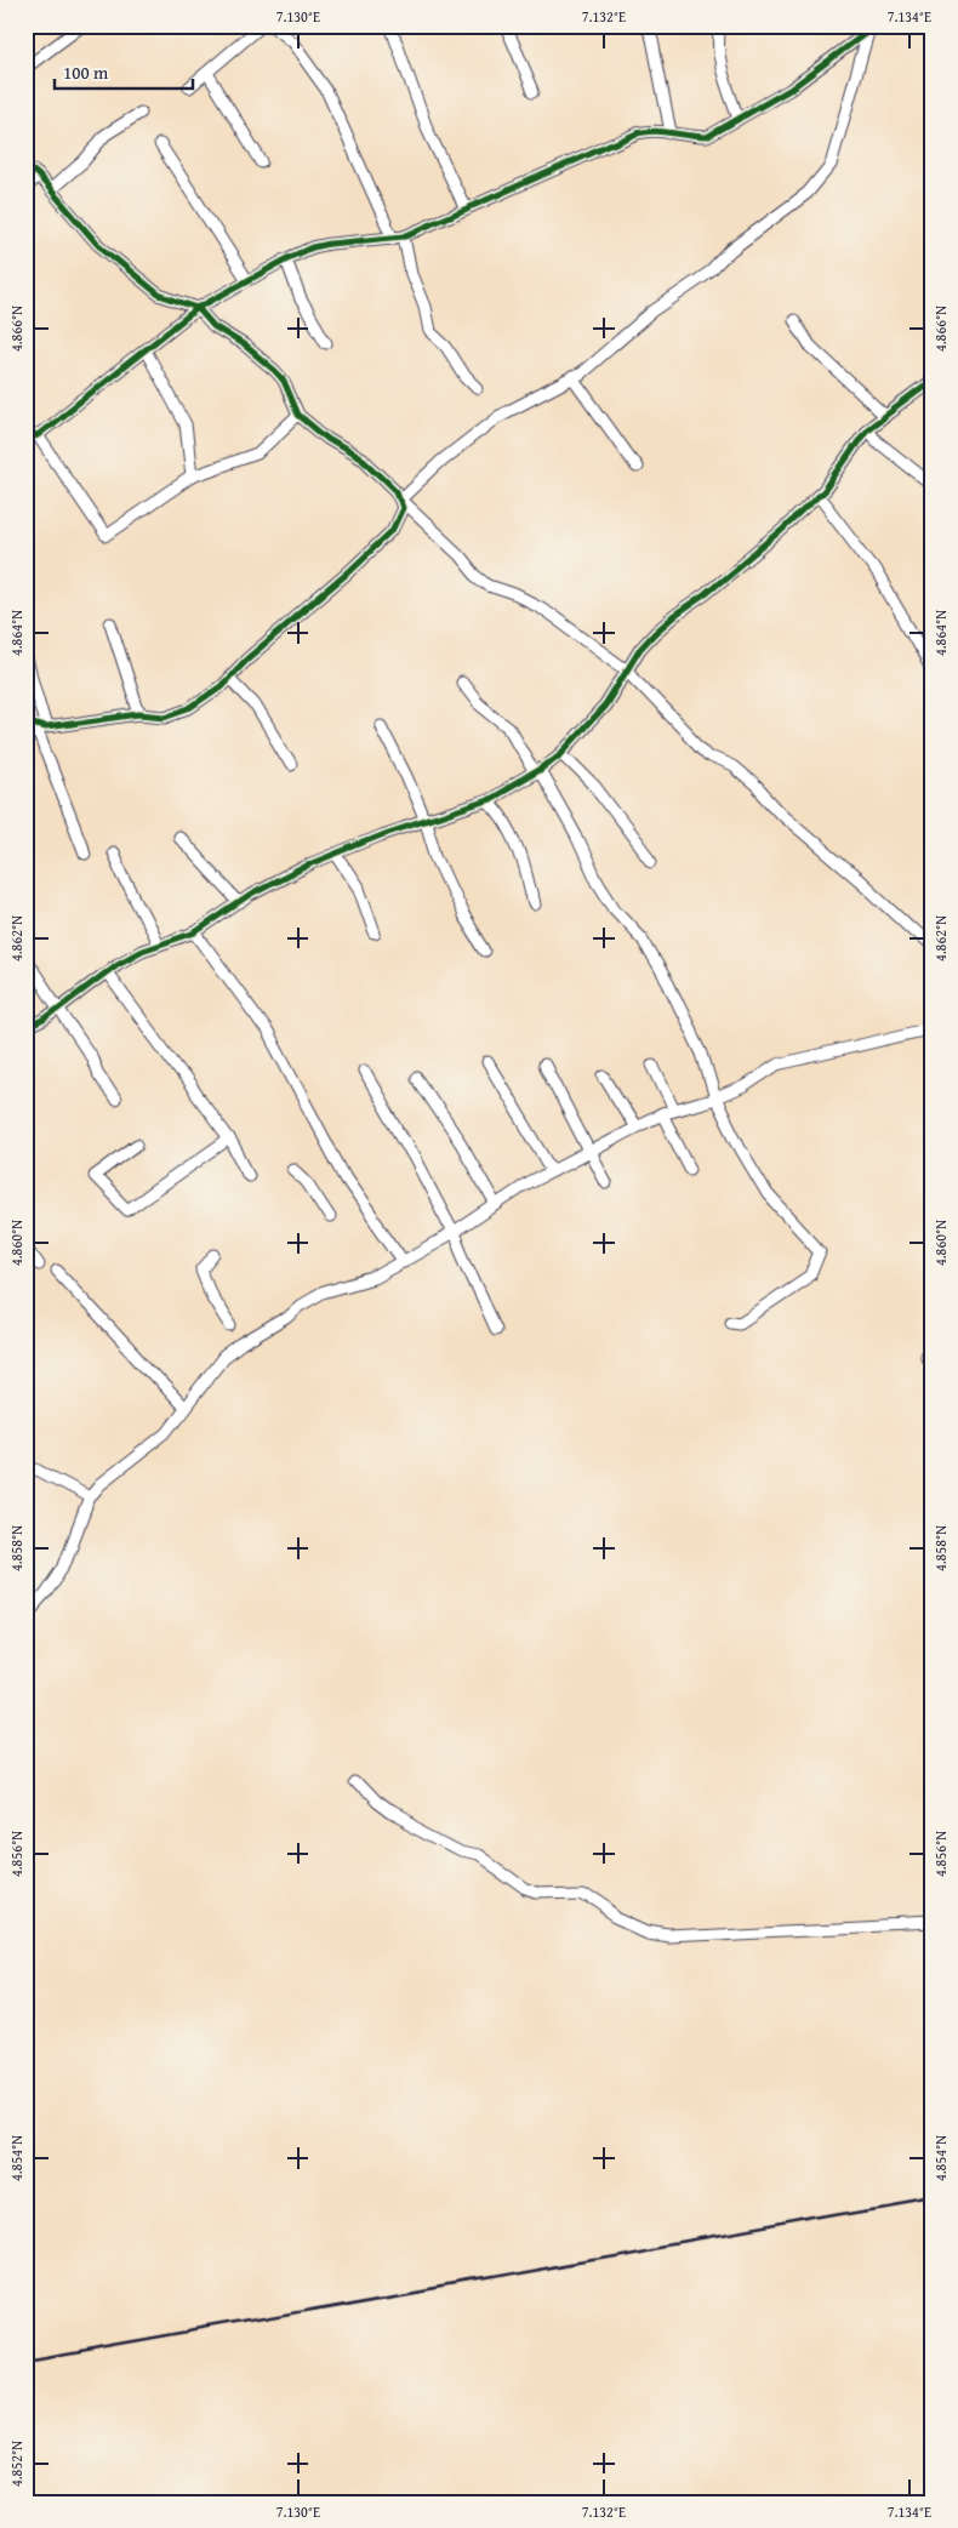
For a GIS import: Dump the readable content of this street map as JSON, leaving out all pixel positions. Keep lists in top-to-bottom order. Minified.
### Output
{"scale_bar":"100 m","coordinates":["7.130°E","7.132°E","7.134°E","4.866°N","4.864°N","4.862°N","4.860°N","4.858°N","4.856°N","4.854°N","4.852°N"]}
